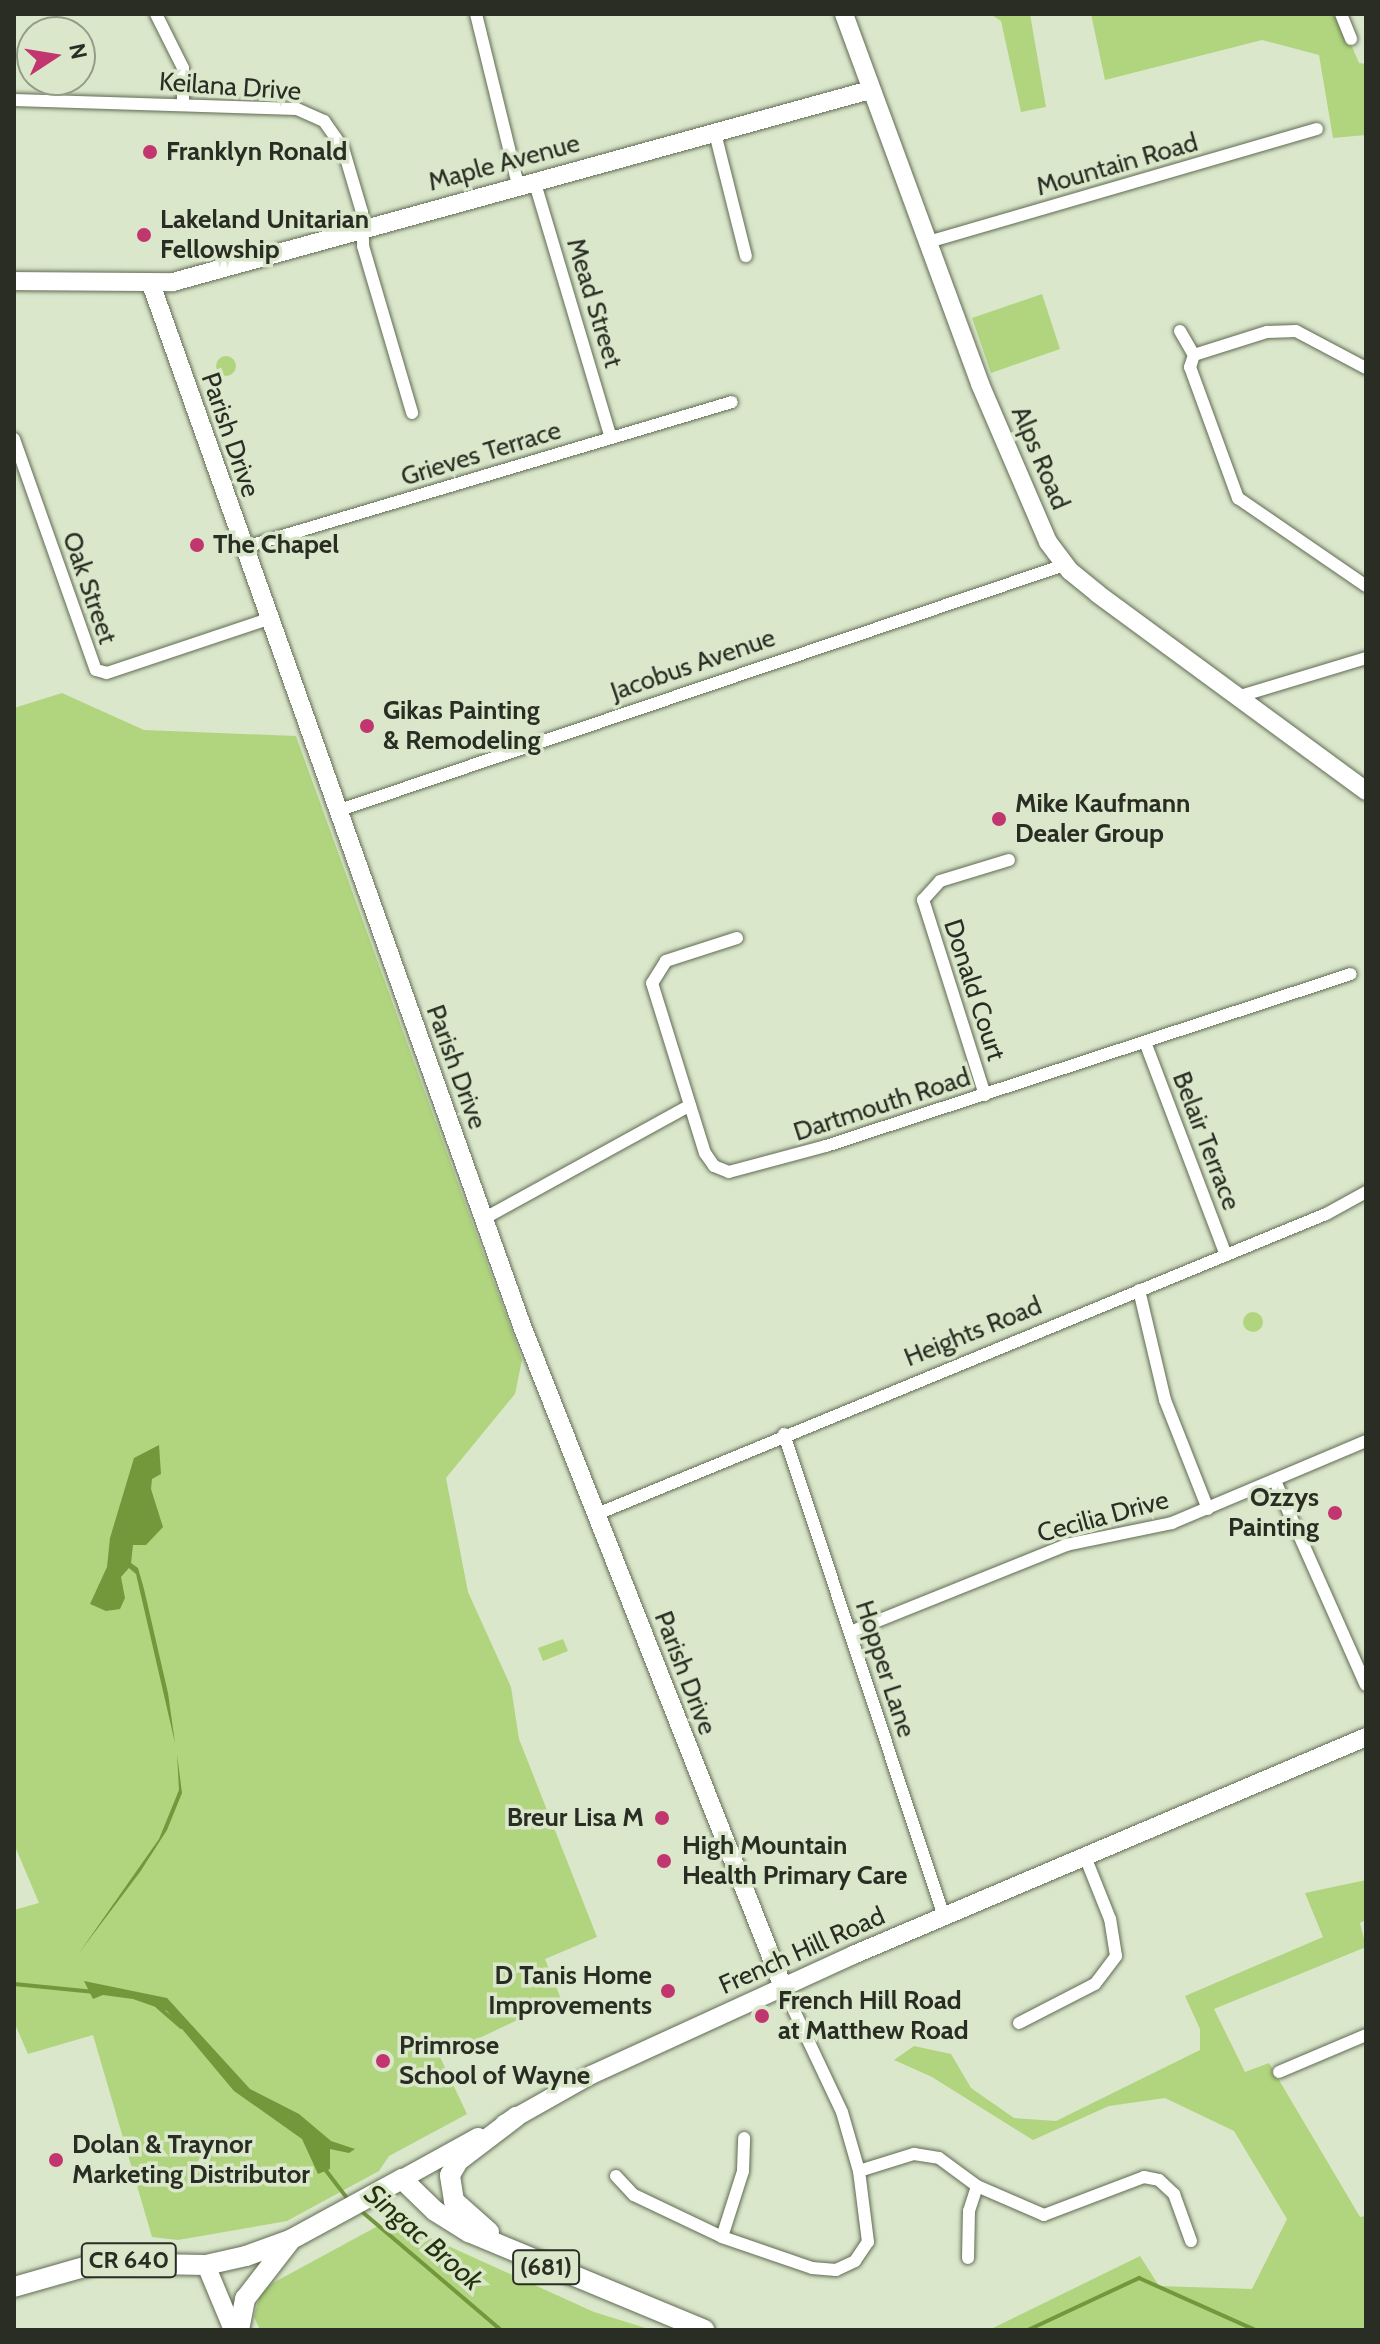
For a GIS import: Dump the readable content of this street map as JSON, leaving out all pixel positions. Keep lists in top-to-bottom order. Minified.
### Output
{"streets":{"main road":["CR 640","(681)"],"street":["Keilana Drive","Maple Avenue","Mountain Road","Mead Street","Parish Drive","Grieves Terrace","Alps Road","Oak Street","Jacobus Avenue","Donald Court","Dartmouth Road","Belair Terrace","Heights Road","Cecilia Drive","Hopper Lane","French Hill Road"]},"crossings":[["Keilana Drive","Maple Avenue"],["Maple Avenue","Mead Street"],["Maple Avenue","Parish Drive"],["Maple Avenue","Alps Road"],["Mountain Road","Alps Road"],["Mead Street","Grieves Terrace"],["Parish Drive","Grieves Terrace"],["Parish Drive","Oak Street"],["Parish Drive","Jacobus Avenue"],["Parish Drive","Heights Road"],["Parish Drive","French Hill Road"],["Alps Road","Jacobus Avenue"],["Donald Court","Dartmouth Road"],["Dartmouth Road","Belair Terrace"],["Belair Terrace","Heights Road"],["Heights Road","Hopper Lane"],["Cecilia Drive","Hopper Lane"],["Hopper Lane","French Hill Road"],["French Hill Road","CR 640"],["French Hill Road","(681)"],["CR 640","(681)"]],"water":["Singac Brook"],"places":["Franklyn Ronald","Lakeland Unitarian Fellowship","The Chapel","Gikas Painting & Remodeling","Mike Kaufmann Dealer Group","Ozzys Painting","Breur Lisa M","High Mountain Health Primary Care","D Tanis Home Improvements","French Hill Road at Matthew Road","Primrose School of Wayne","Dolan & Traynor Marketing Distributor"],"north":"right"}
